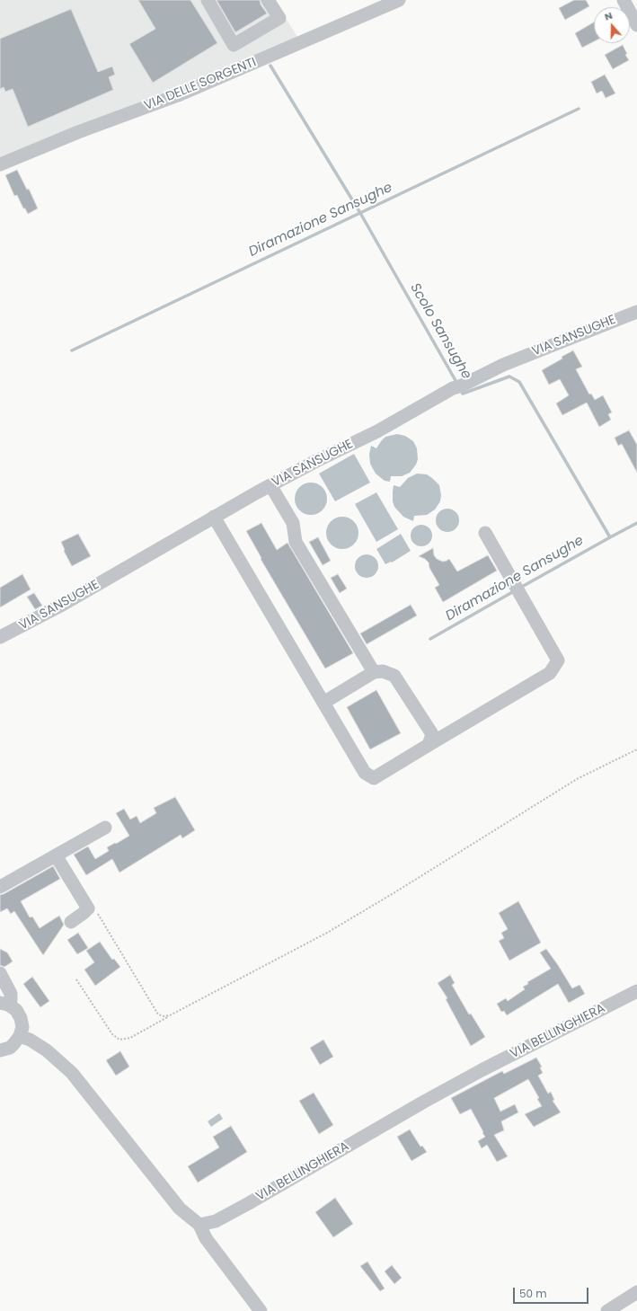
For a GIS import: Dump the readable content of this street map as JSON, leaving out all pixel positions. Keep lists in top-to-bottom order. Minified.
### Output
{"streets":{"street":["VIA DELLE SORGENTI","VIA SANSUGHE","VIA BELLINGHIERA"]},"water":["Diramazione Sansughe","Scolo Sansughe"],"scale_bar":"50 m","north":"top"}
